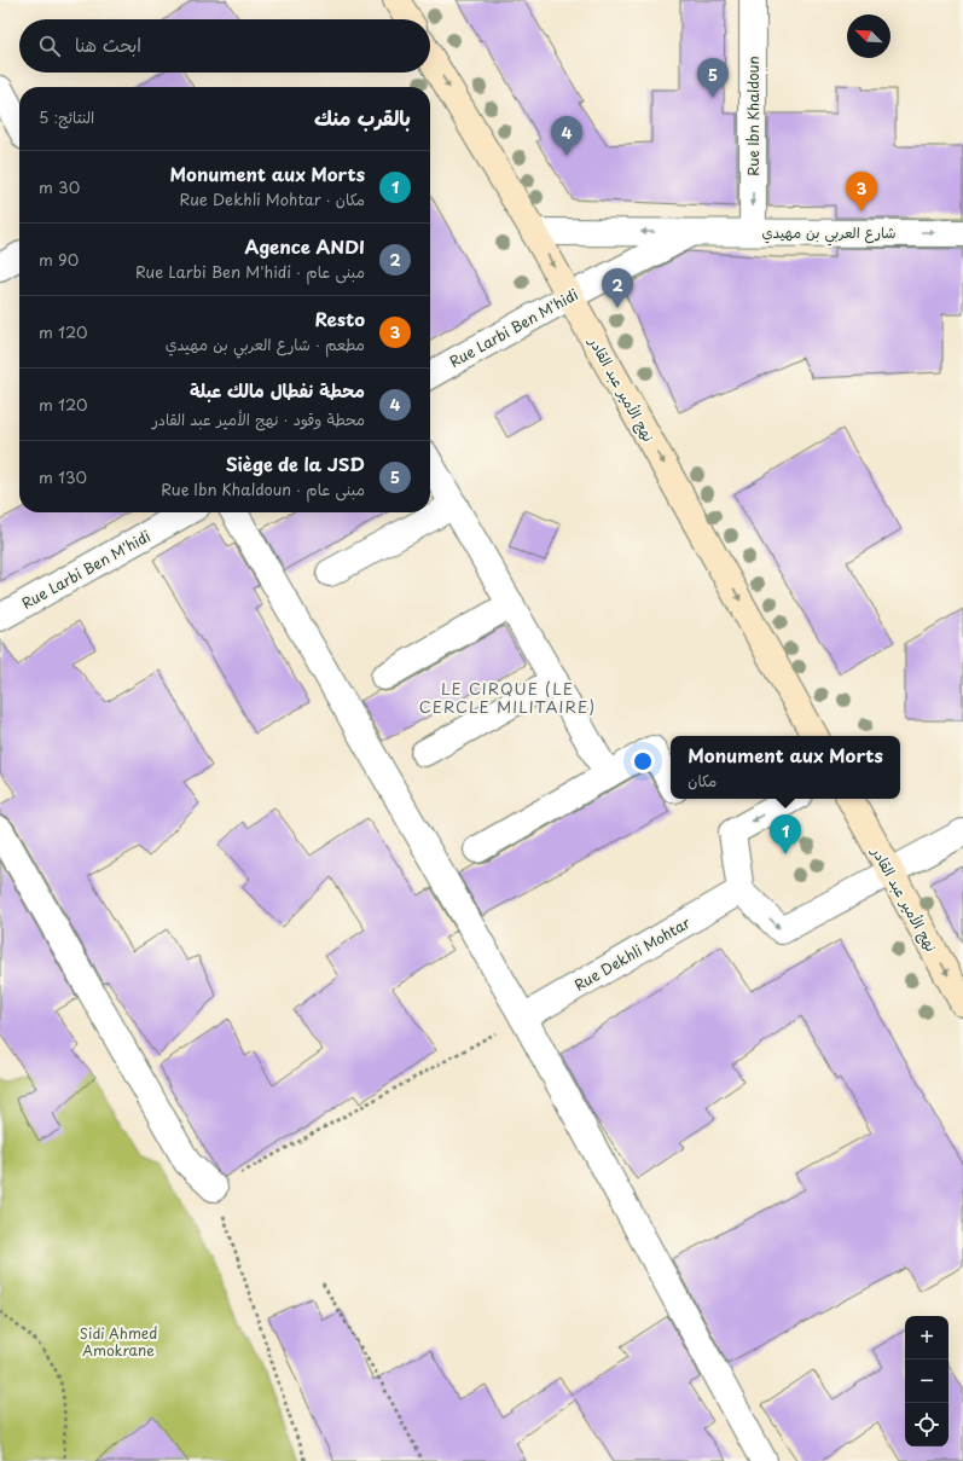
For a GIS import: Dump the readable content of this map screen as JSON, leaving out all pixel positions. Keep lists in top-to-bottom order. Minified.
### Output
{"streets":{"main road":["نهج الأمير عبد القادر"],"street":["Rue Ibn Khaldoun","شارع العربي بن مهيدي","Rue Larbi Ben M'hidi","Rue Dekhli Mohtar"]},"crossings":[["Rue Ibn Khaldoun","شارع العربي بن مهيدي"],["شارع العربي بن مهيدي","Rue Larbi Ben M'hidi"],["Rue Larbi Ben M'hidi","نهج الأمير عبد القادر"]],"one_way":["Rue Ibn Khaldoun","شارع العربي بن مهيدي","نهج الأمير عبد القادر"],"districts":["LE CIRQUE (LE CERCLE MILITAIRE)"],"parks":["Sidi Ahmed Amokrane"],"north":"top left","page":{"search":"ابحث هنا","pins":["5","4","3","2","1"],"heading":["بالقرب منك","النتائج: 5"],"list":[{"mark":"1","name":"Monument aux Morts","note":"مكان · Rue Dekhli Mohtar","value":"30 m"},{"mark":"2","name":"Agence ANDI","note":"مبنى عام · Rue Larbi Ben M'hidi","value":"90 m"},{"mark":"3","name":"Resto","note":"مطعم · شارع العربي بن مهيدي","value":"120 m"},{"mark":"4","name":"محطة نفطال مالك عبلة","note":"محطة وقود · نهج الأمير عبد القادر","value":"120 m"},{"mark":"5","name":"Siège de la JSD","note":"مبنى عام · Rue Ibn Khaldoun","value":"130 m"}],"popup":["Monument aux Morts","مكان"],"map_buttons":["+","−"]}}
